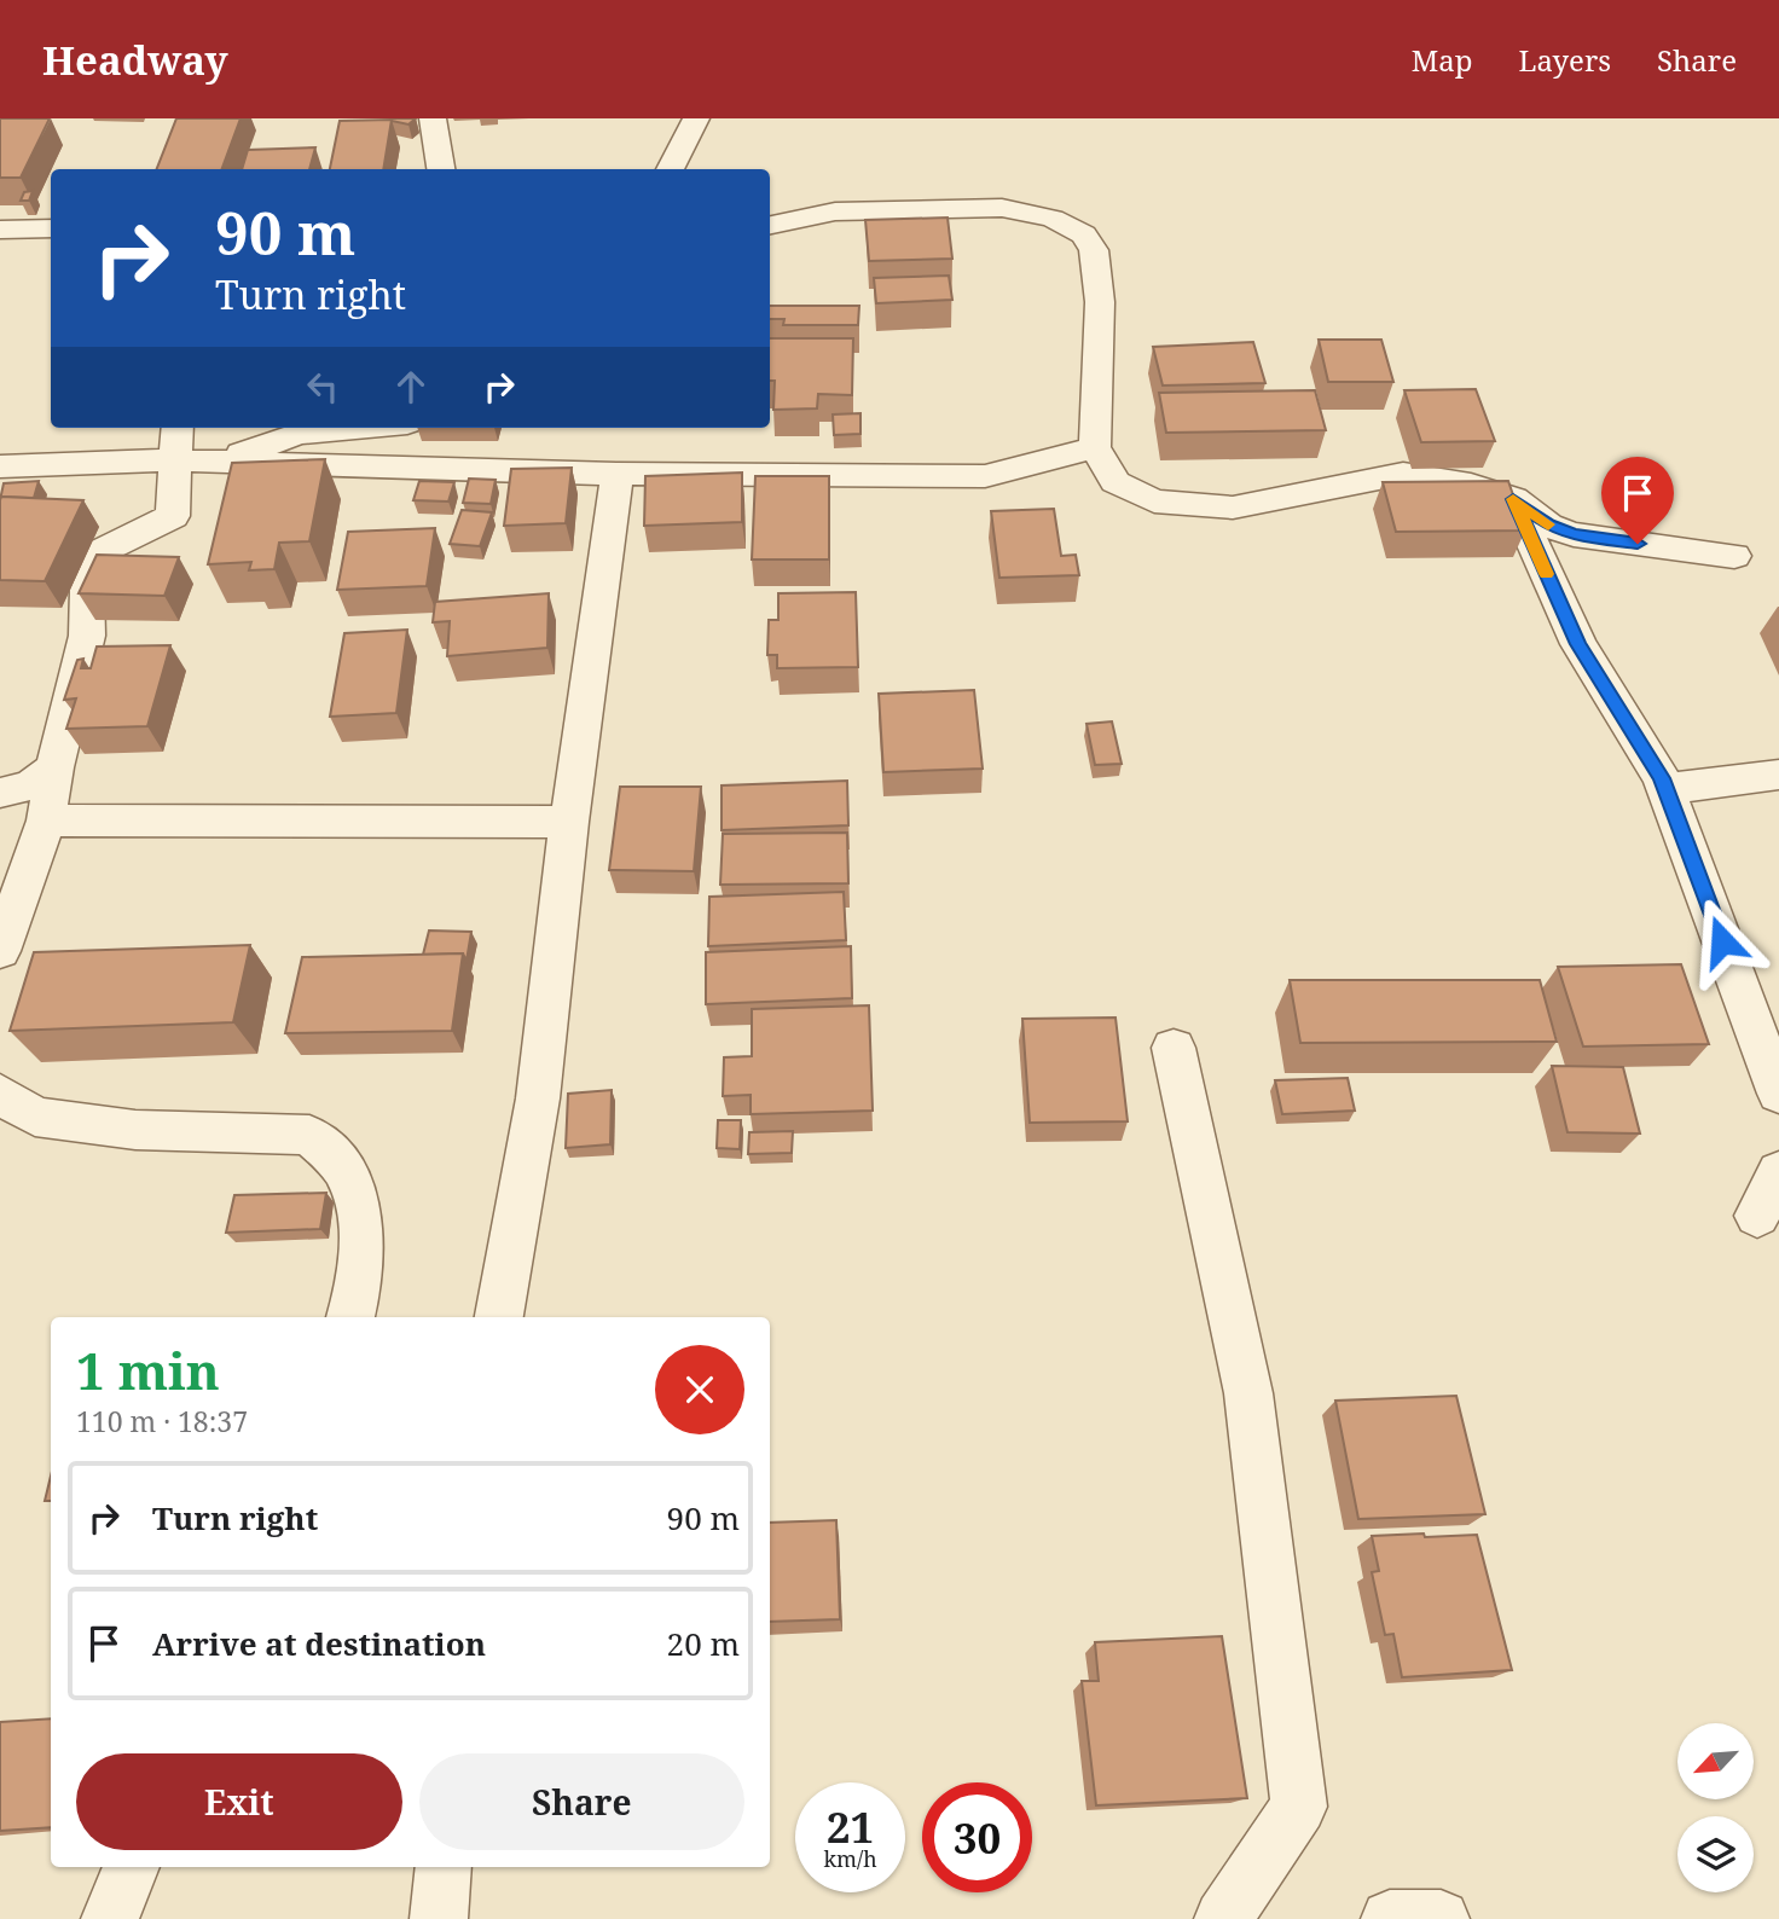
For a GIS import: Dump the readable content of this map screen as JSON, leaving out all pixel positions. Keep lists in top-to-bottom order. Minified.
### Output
{"north":"bottom left","page":{"header":"Headway","nav":["Map","Layers","Share"],"turn":["90 m","Turn right"],"heading":["1 min","110 m · 18:37"],"list":[{"name":"Turn right","value":"90 m"},{"name":"Arrive at destination","value":"20 m"}],"buttons":["Exit","Share"],"speed":"21 km/h","limit":"30"}}
